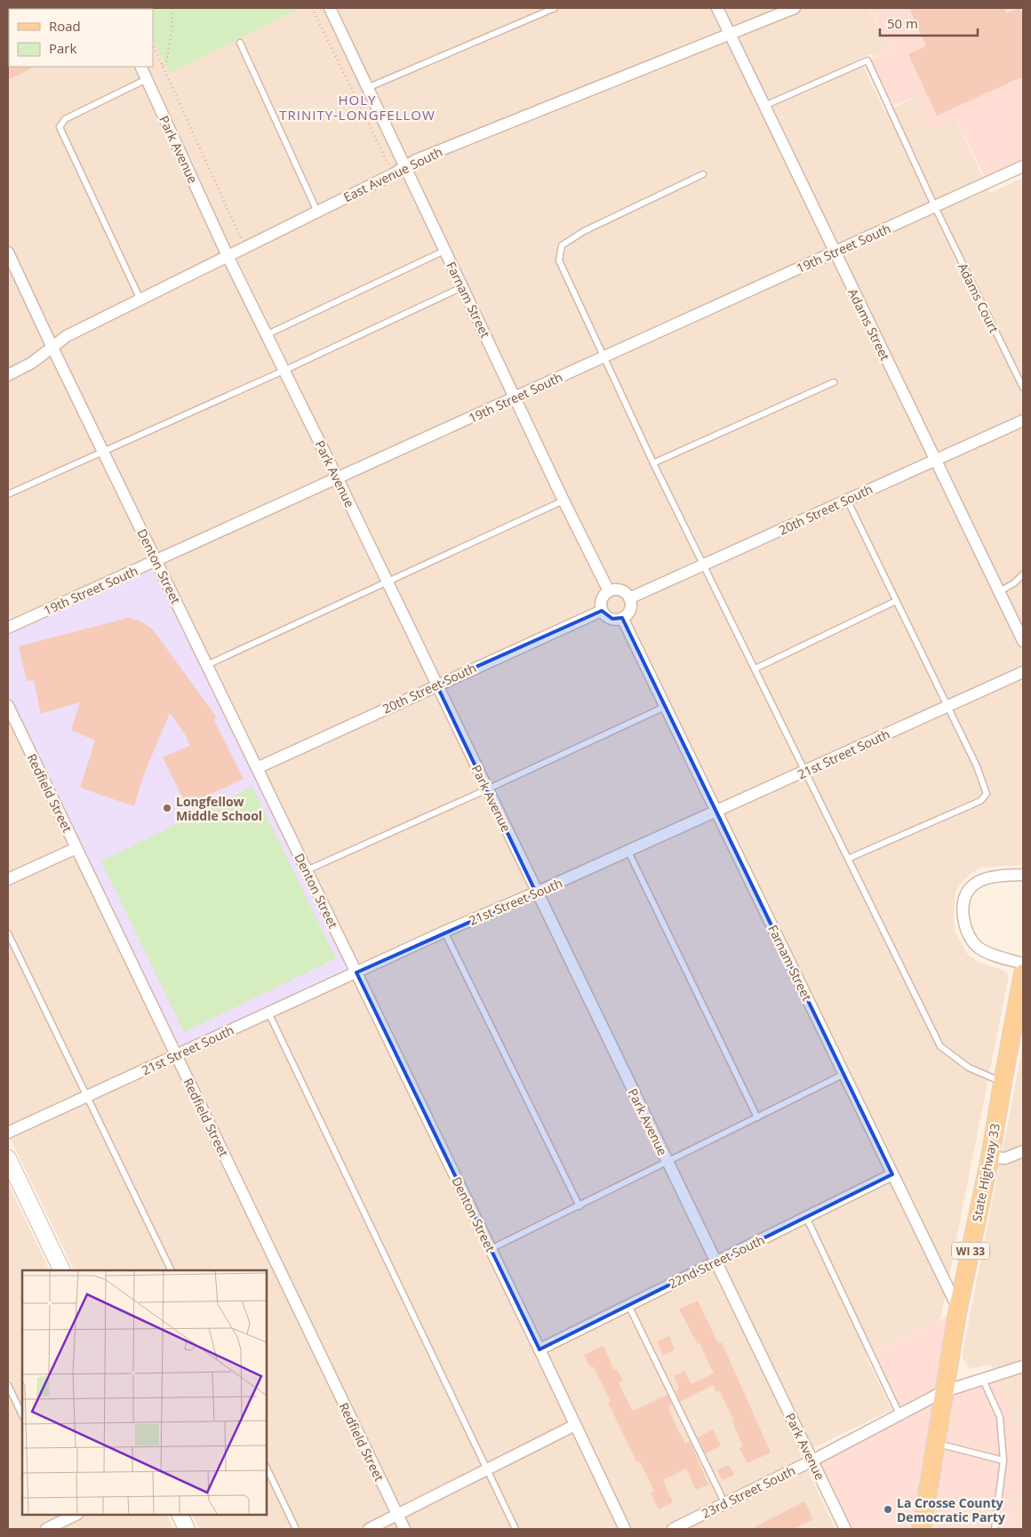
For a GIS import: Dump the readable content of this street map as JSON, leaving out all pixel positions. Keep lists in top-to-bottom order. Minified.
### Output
{"streets":{"main road":["State Highway 33","WI 33"],"street":["Park Avenue","East Avenue South","19th Street South","Farnam Street","Adams Street","20th Street South","Denton Street","21st Street South","Redfield Street","22nd Street South","23rd Street South"],"lane":["Adams Court"]},"crossings":[["Park Avenue","East Avenue South"],["Park Avenue","19th Street South"],["Park Avenue","20th Street South"],["Park Avenue","21st Street South"],["Park Avenue","22nd Street South"],["Park Avenue","23rd Street South"],["East Avenue South","Farnam Street"],["East Avenue South","Adams Street"],["East Avenue South","Denton Street"],["19th Street South","Adams Court"],["19th Street South","Farnam Street"],["19th Street South","Adams Street"],["19th Street South","Denton Street"],["Adams Court","Adams Street"],["Farnam Street","20th Street South"],["Farnam Street","21st Street South"],["Farnam Street","State Highway 33"],["Farnam Street","22nd Street South"],["Adams Street","20th Street South"],["20th Street South","Denton Street"],["Denton Street","21st Street South"],["Denton Street","22nd Street South"],["21st Street South","Redfield Street"],["State Highway 33","23rd Street South"]],"districts":["HOLY TRINITY-LONGFELLOW"],"places":["Longfellow Middle School","La Crosse County Democratic Party"],"legend":["Road","Park"],"scale_bar":"50 m"}
